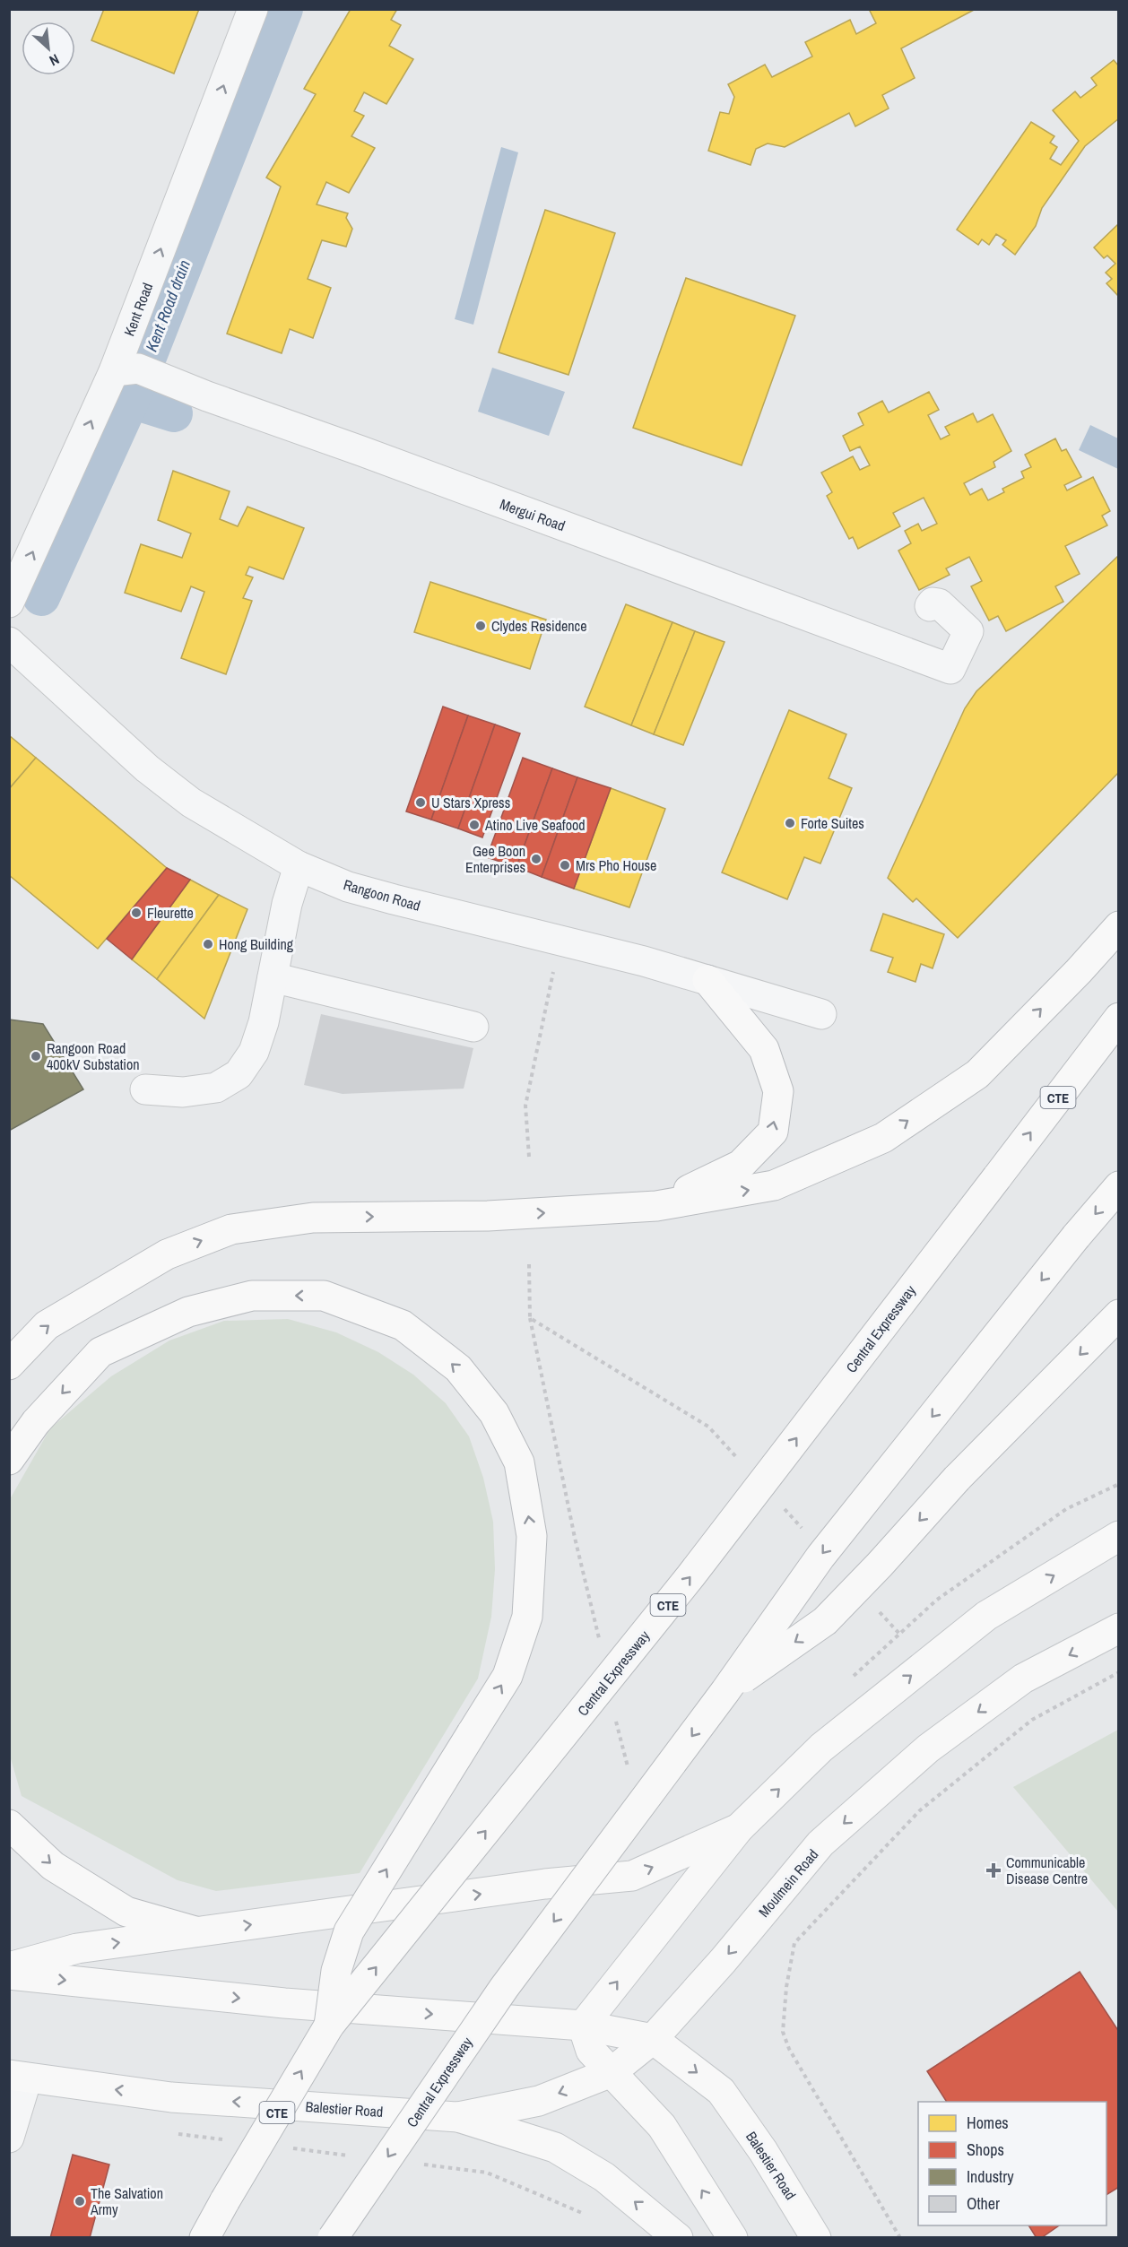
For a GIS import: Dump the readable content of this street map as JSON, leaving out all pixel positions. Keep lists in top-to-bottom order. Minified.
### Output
{"streets":{"main road":["CTE","Central Expressway","Moulmein Road","Balestier Road"],"street":["Kent Road","Mergui Road","Rangoon Road"]},"crossings":[["Kent Road","Mergui Road"],["Moulmein Road","Balestier Road"]],"one_way":["Kent Road"],"water":["Kent Road drain"],"places":{"other":["Clydes Residence","U Stars Xpress","Forte Suites","Atino Live Seafood","Gee Boon Enterprises","Mrs Pho House","Fleurette","Hong Building","Rangoon Road 400kV Substation","The Salvation Army"],"health":["Communicable Disease Centre"]},"legend":["Homes","Shops","Industry","Other"],"north":"bottom right"}
